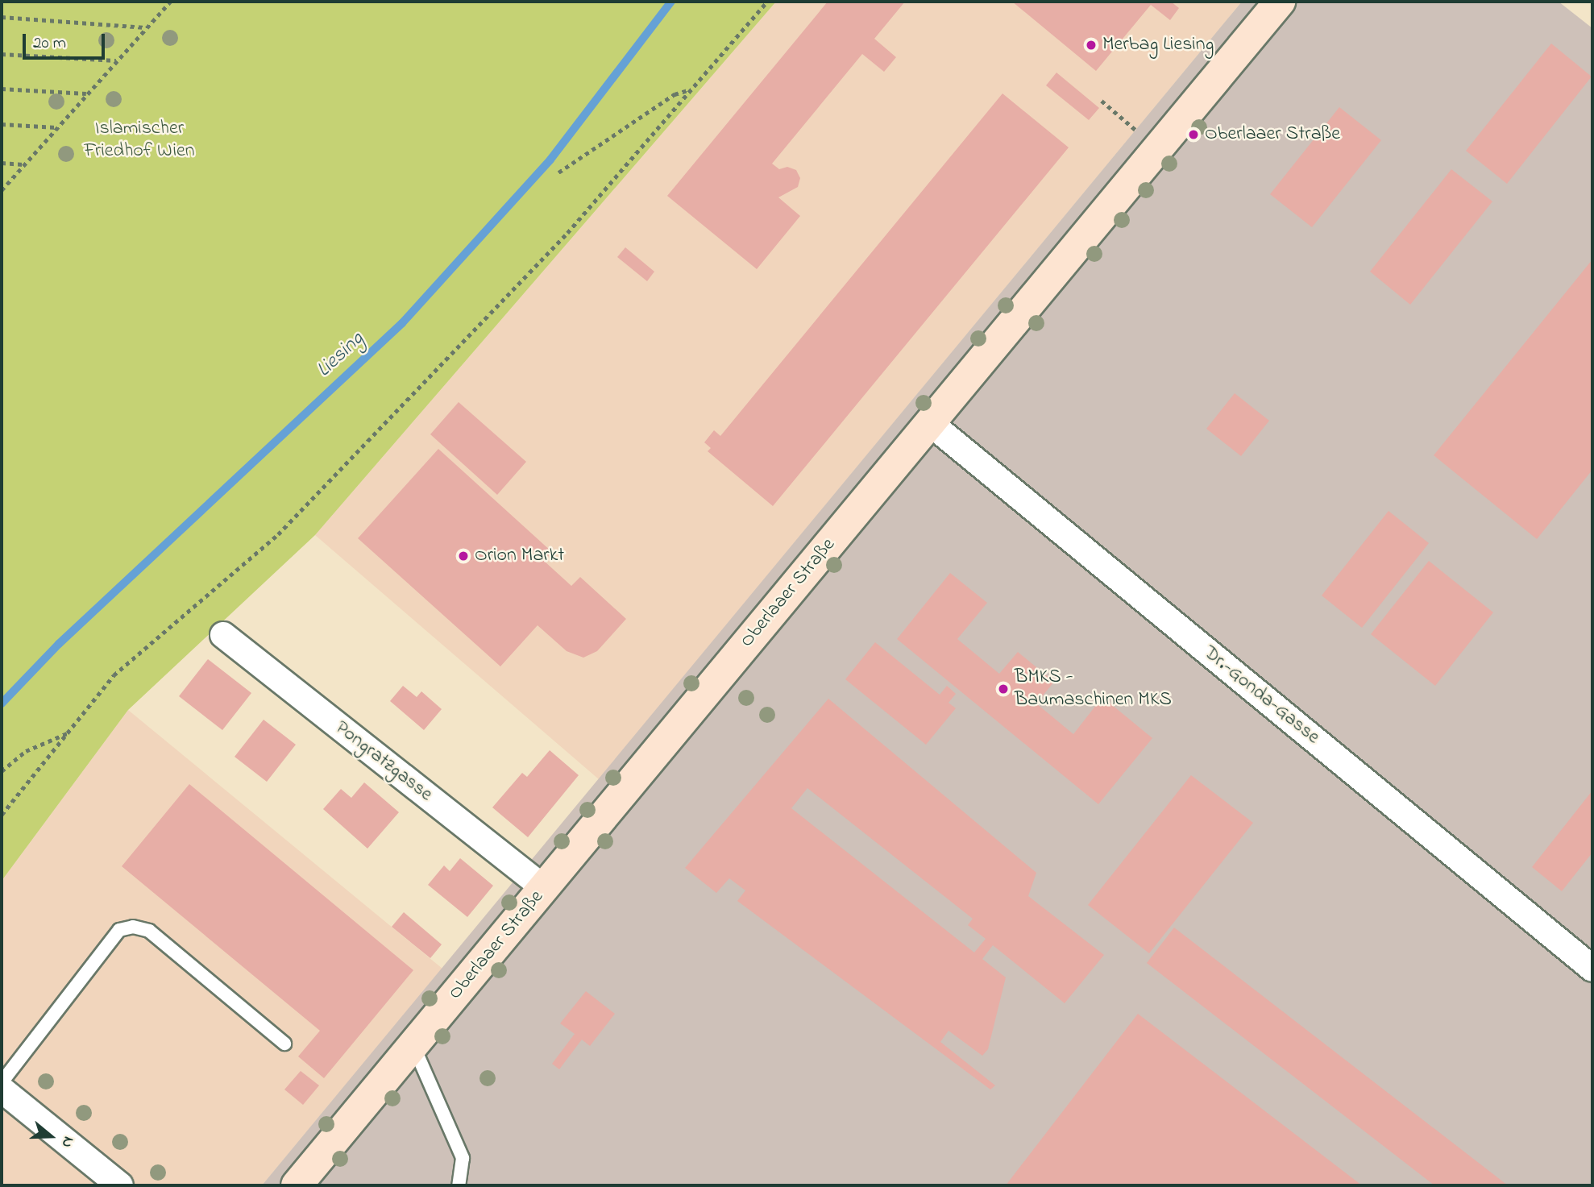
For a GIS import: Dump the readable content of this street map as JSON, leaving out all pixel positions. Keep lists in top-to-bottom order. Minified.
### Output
{"streets":{"main road":["Oberlaaer Straße"],"street":["Dr.-Gonda-Gasse","Pongratzgasse"]},"crossings":[["Oberlaaer Straße","Dr.-Gonda-Gasse"],["Oberlaaer Straße","Pongratzgasse"]],"water":["Liesing"],"parks":["Islamischer Friedhof Wien"],"places":["Merbag Liesing","Oberlaaer Straße","Orion Markt","BMKS - Baumaschinen MKS"],"scale_bar":"20 m","north":"right"}
